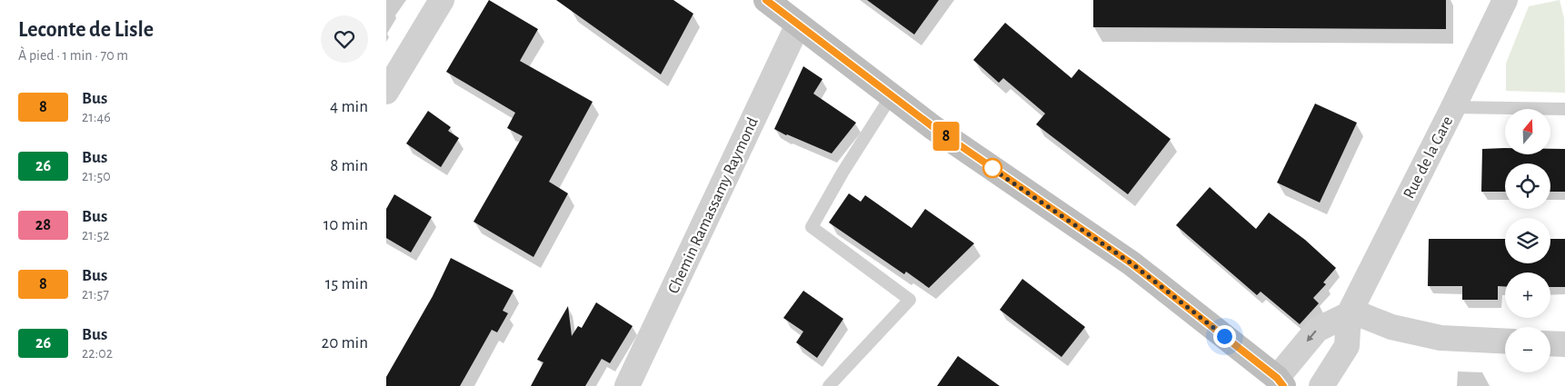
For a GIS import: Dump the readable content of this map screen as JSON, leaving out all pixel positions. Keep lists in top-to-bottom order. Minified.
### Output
{"streets":{"street":["Rue de la Gare","Chemin Ramassamy Raymond"]},"lines":["bus line 8"],"north":"top","page":{"heading":["Leconte de Lisle","À pied · 1 min · 70 m"],"on_map":"8","list":[{"mark":"8","name":"Bus","note":"21:46","value":"4 min"},{"mark":"26","name":"Bus","note":"21:50","value":"8 min"},{"mark":"28","name":"Bus","note":"21:52","value":"10 min"},{"mark":"8","name":"Bus","note":"21:57","value":"15 min"},{"mark":"26","name":"Bus","note":"22:02","value":"20 min"}],"map_buttons":["+","−"]}}
